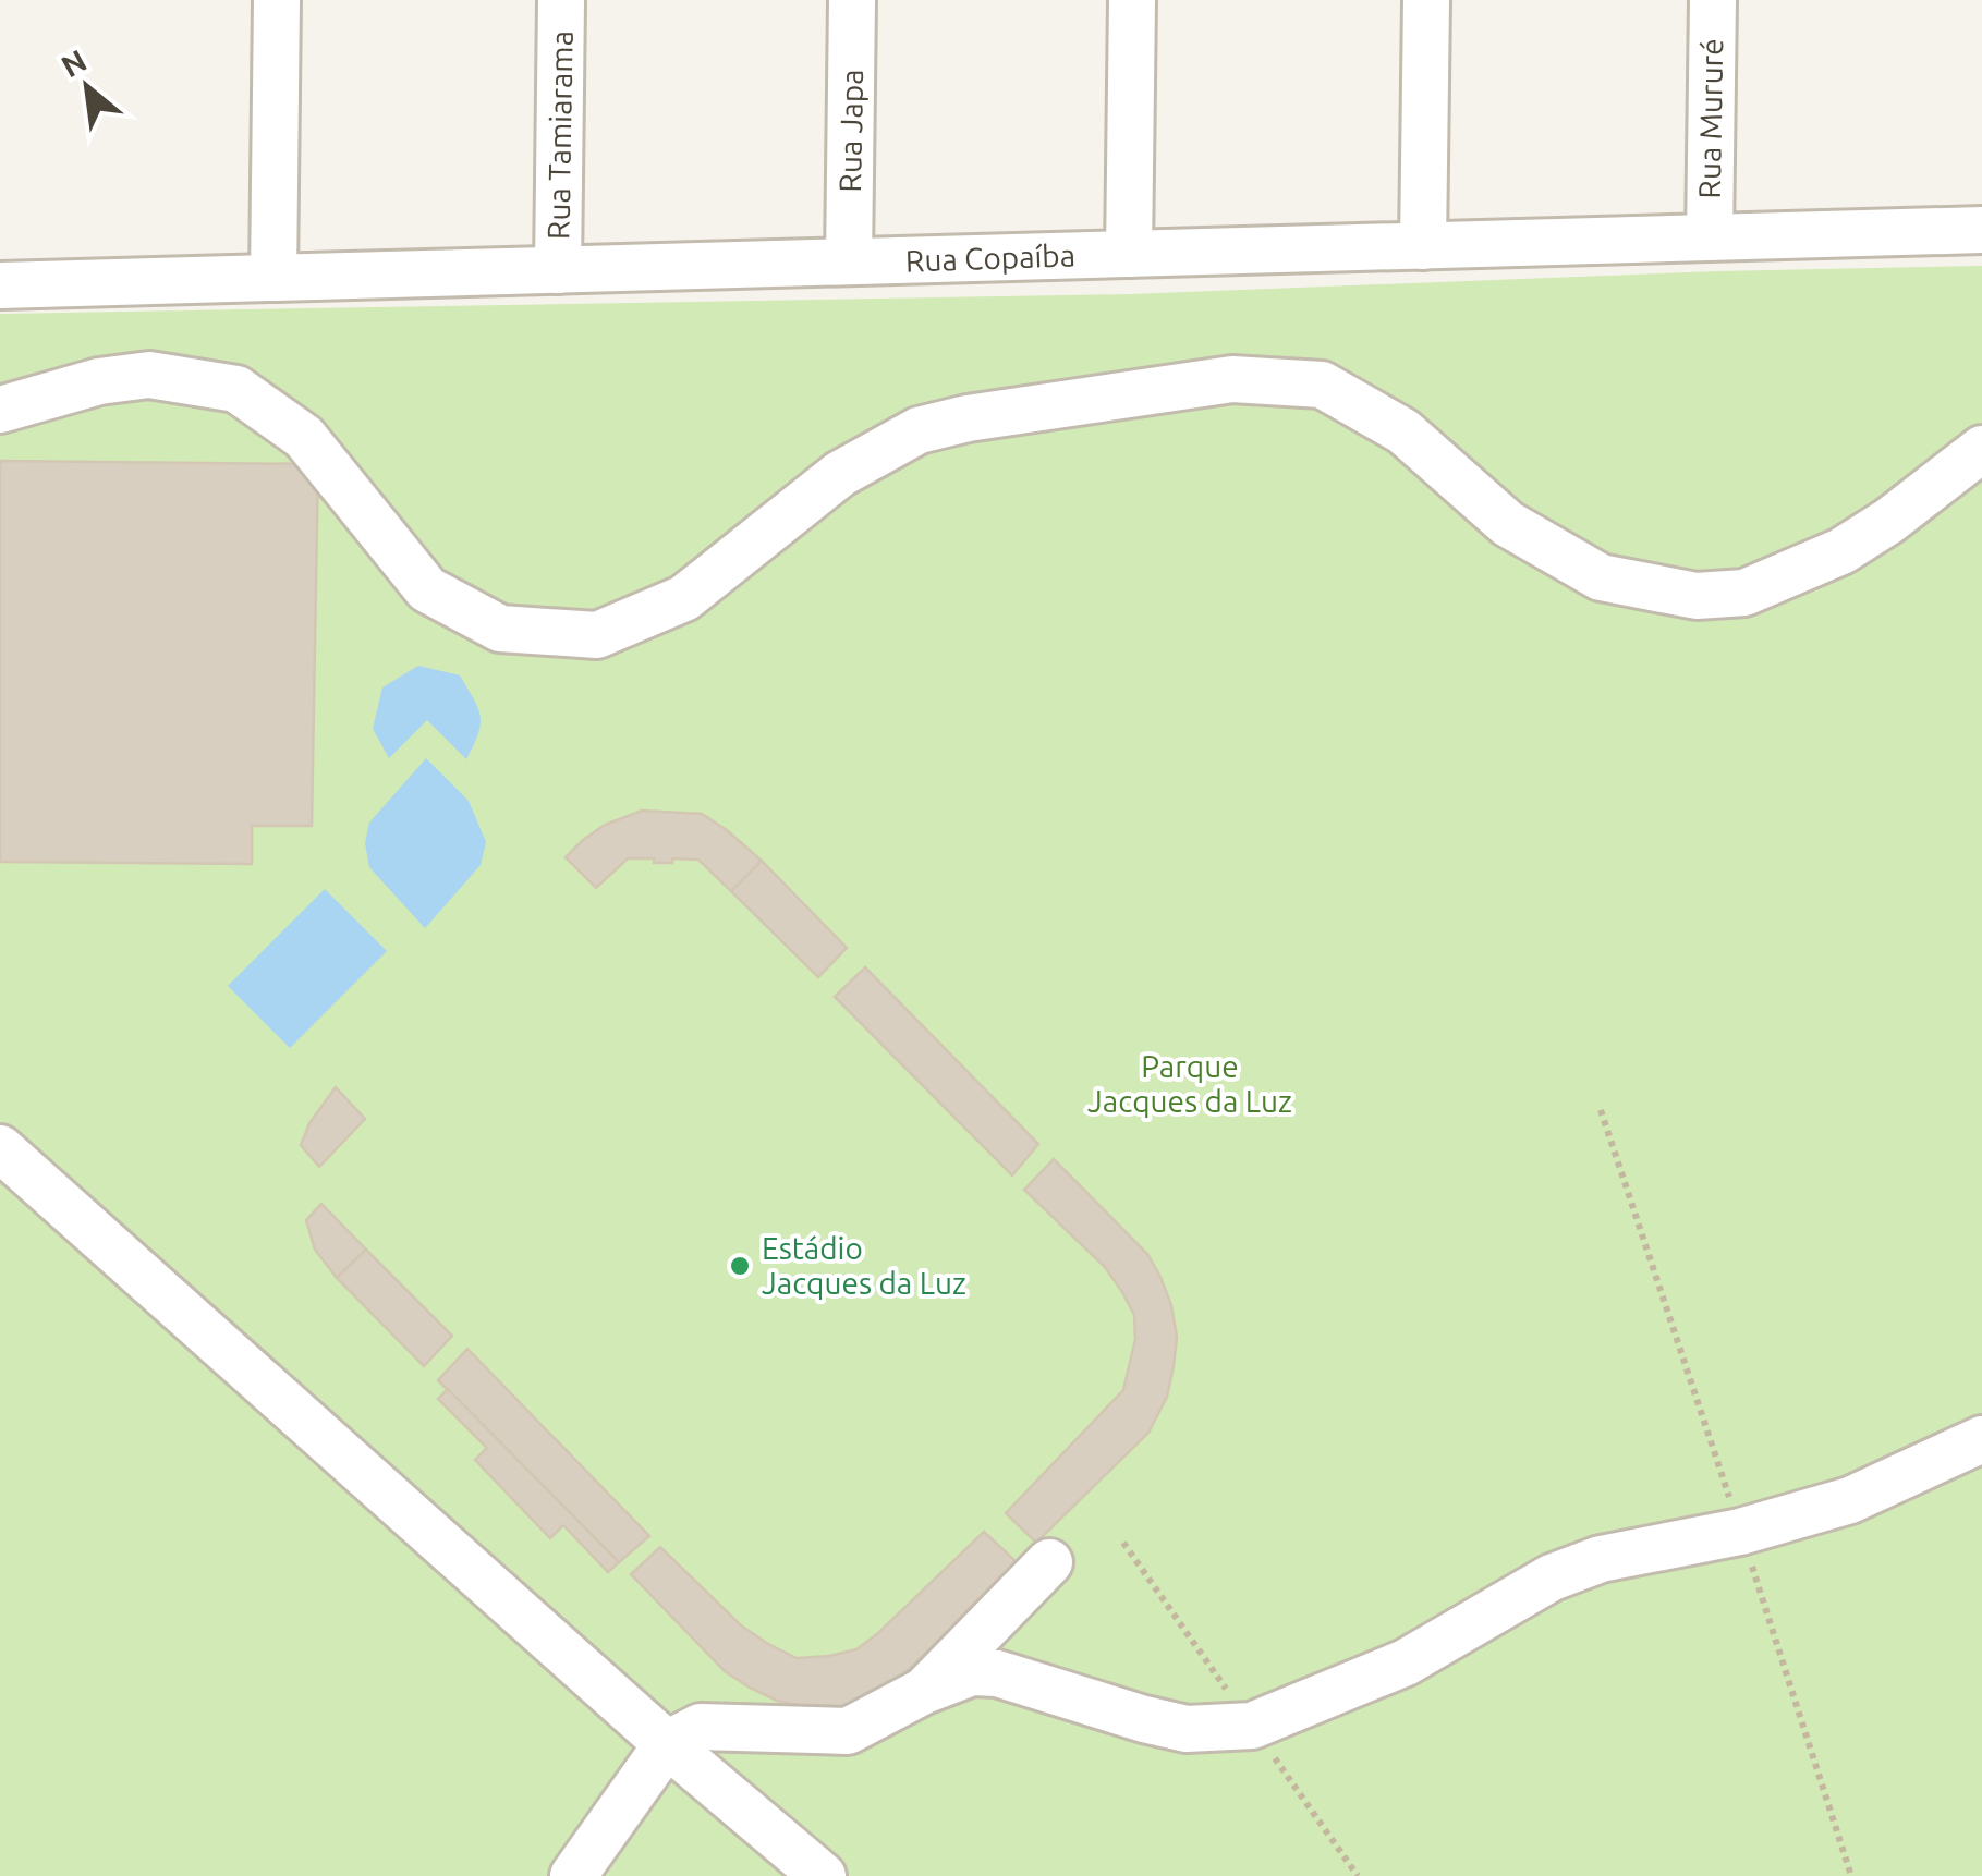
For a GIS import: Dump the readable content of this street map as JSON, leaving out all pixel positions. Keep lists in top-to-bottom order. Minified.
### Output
{"streets":{"street":["Rua Mururé","Rua Japa","Rua Tamiarama","Rua Copaíba"]},"crossings":[["Rua Mururé","Rua Copaíba"],["Rua Japa","Rua Copaíba"],["Rua Tamiarama","Rua Copaíba"]],"parks":["Parque Jacques da Luz"],"places":["Estádio Jacques da Luz"],"north":"top left"}
